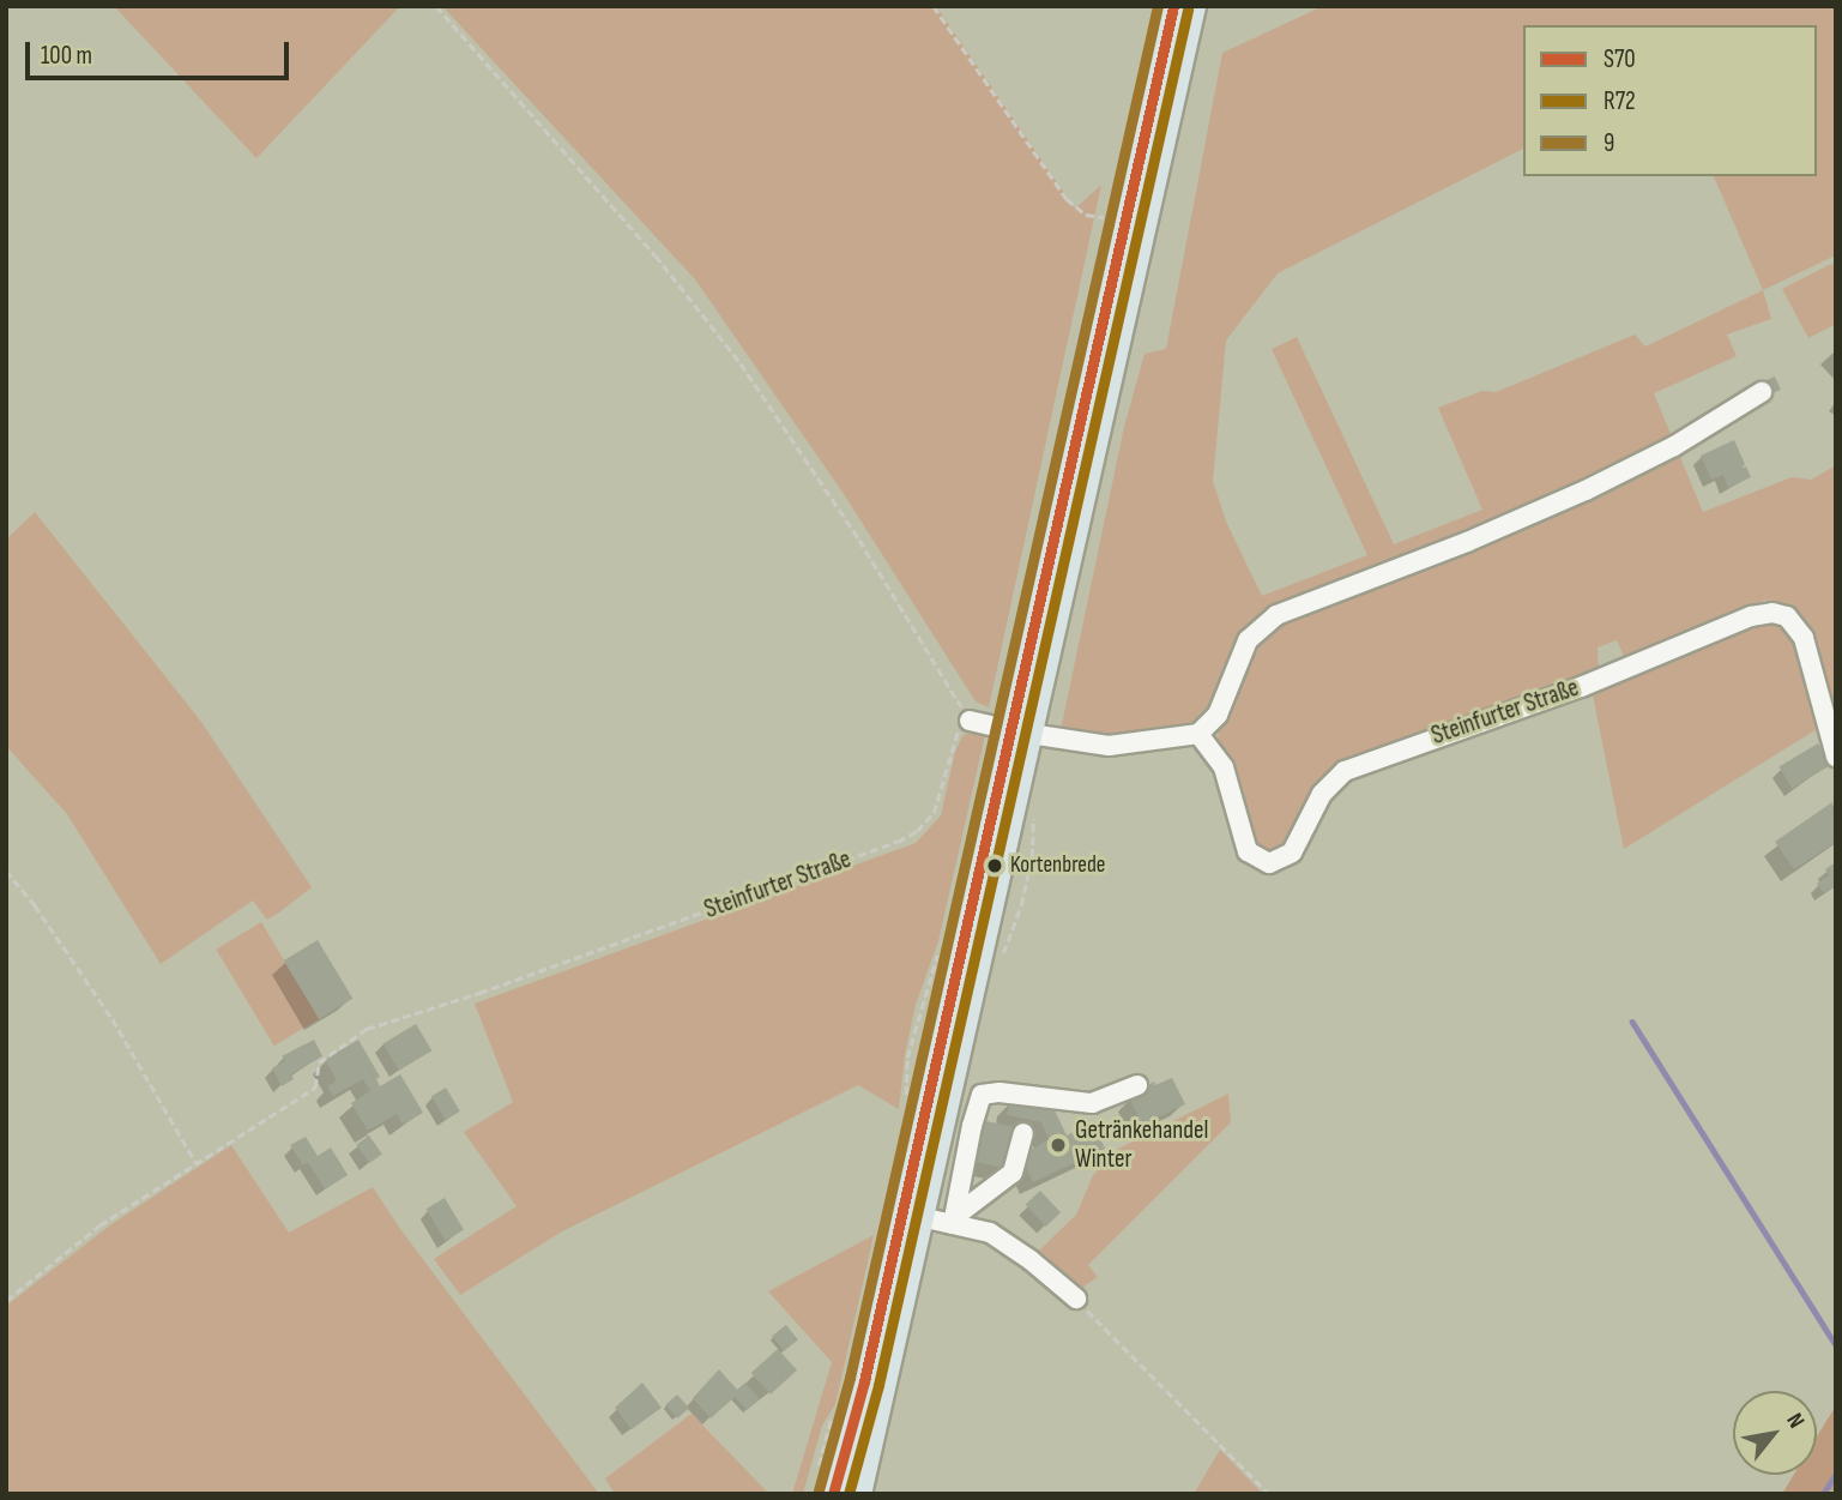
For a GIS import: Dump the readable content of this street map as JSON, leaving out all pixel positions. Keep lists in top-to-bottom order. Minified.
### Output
{"streets":{"lane":["Steinfurter Straße"]},"places":["Kortenbrede","Getränkehandel Winter"],"lines":["transit line S70","transit line 9","transit line R72"],"legend":["S70","R72","9"],"scale_bar":"100 m","north":"top right"}
